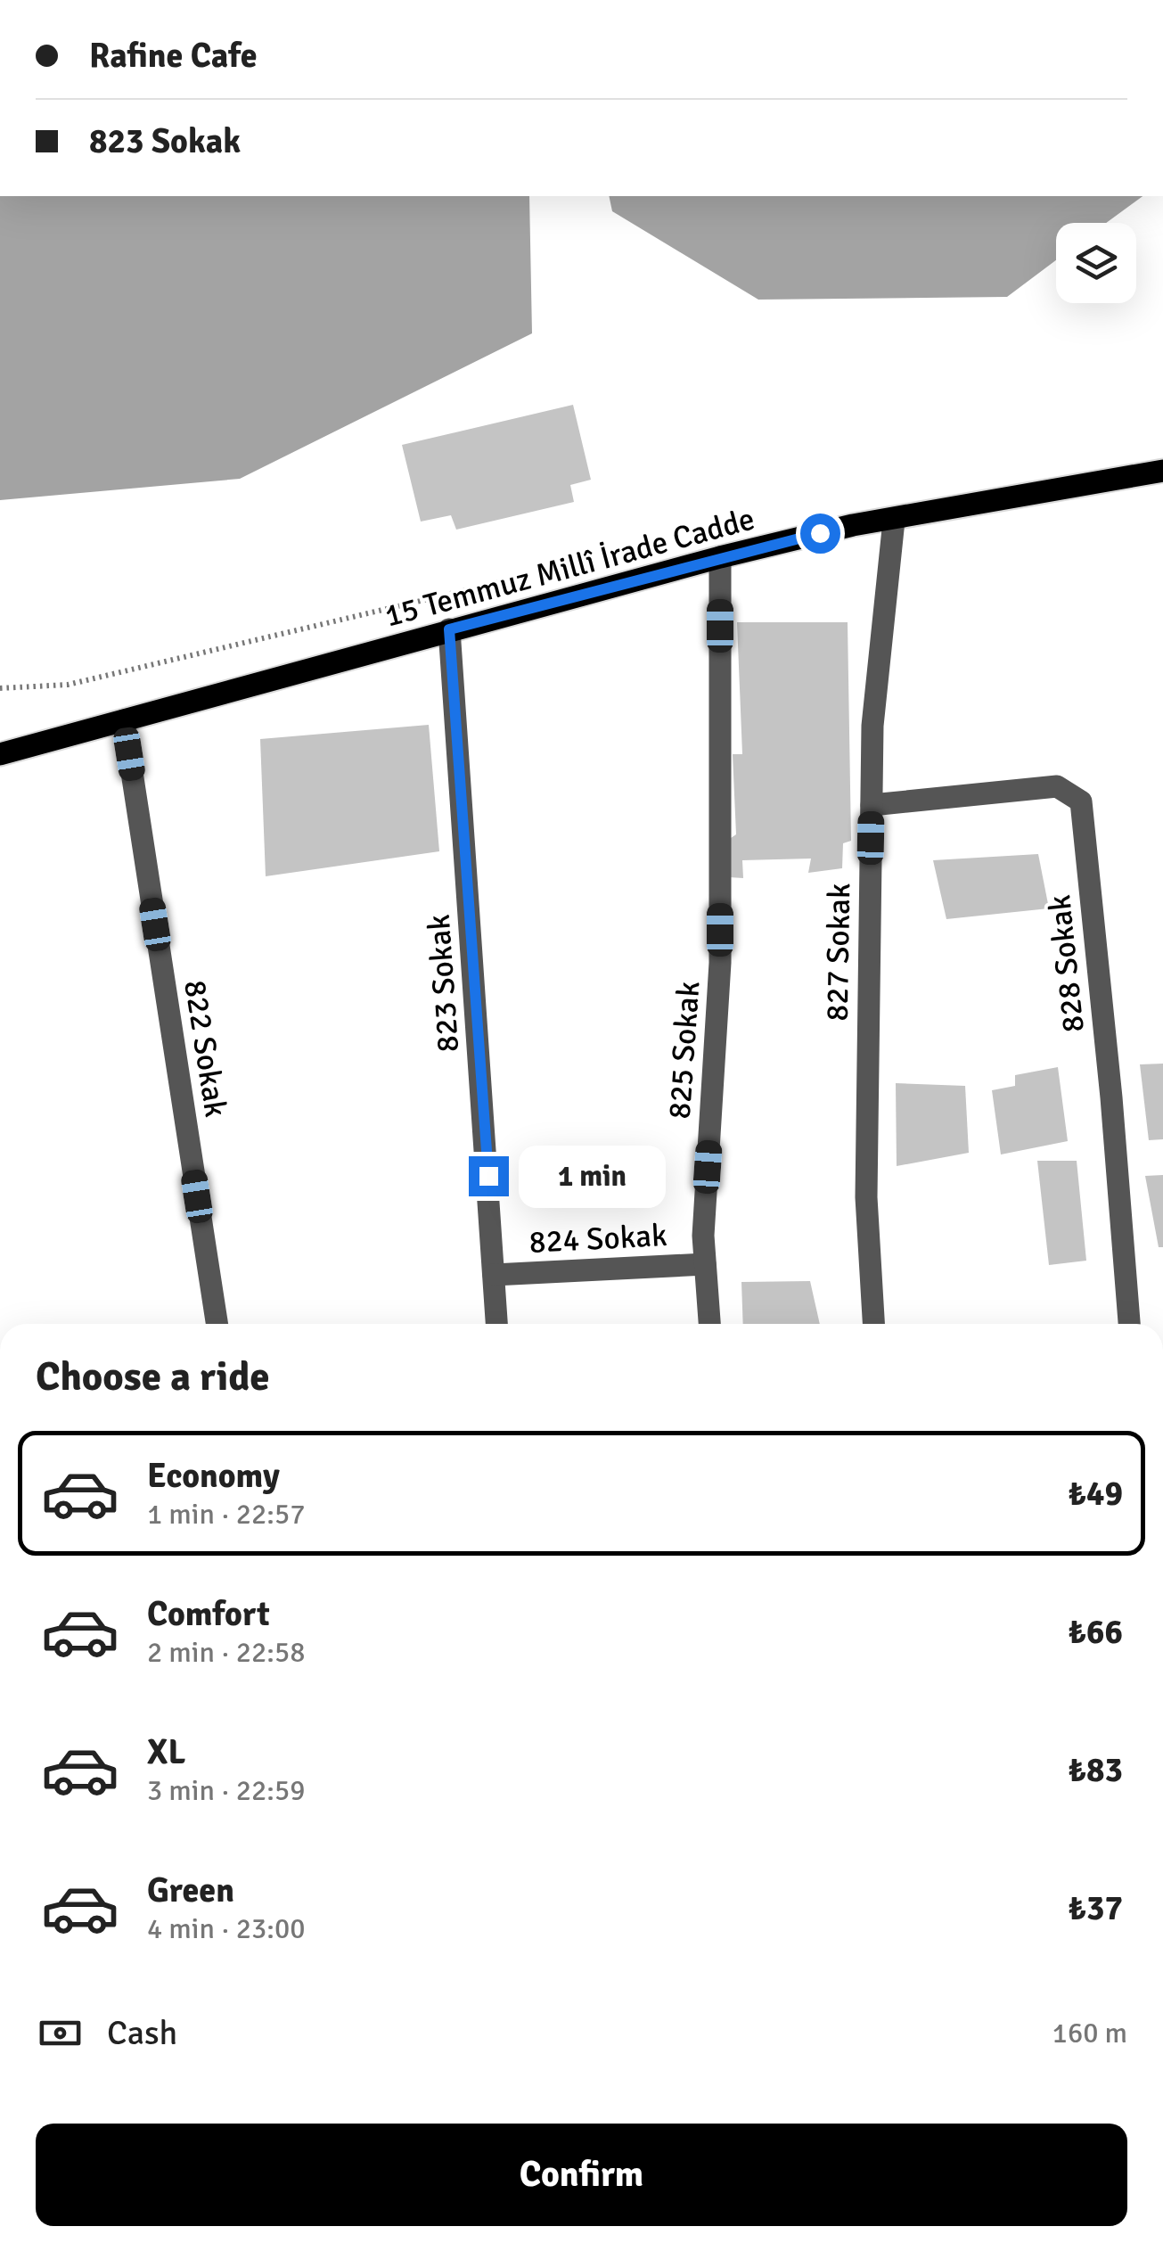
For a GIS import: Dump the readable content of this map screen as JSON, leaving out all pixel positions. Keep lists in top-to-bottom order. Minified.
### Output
{"streets":{"main road":["15 Temmuz Millî İrade Cadde"],"street":["827 Sokak","828 Sokak","823 Sokak","822 Sokak","825 Sokak","824 Sokak"]},"crossings":[["15 Temmuz Millî İrade Cadde","827 Sokak"],["15 Temmuz Millî İrade Cadde","823 Sokak"],["15 Temmuz Millî İrade Cadde","822 Sokak"],["15 Temmuz Millî İrade Cadde","825 Sokak"],["827 Sokak","828 Sokak"],["823 Sokak","824 Sokak"],["825 Sokak","824 Sokak"]],"page":{"banner":["Rafine Cafe","823 Sokak"],"bubble":"1 min","heading":"Choose a ride","list":[{"name":"Economy","note":"1 min · 22:57","value":"₺49"},{"name":"Comfort","note":"2 min · 22:58","value":"₺66"},{"name":"XL","note":"3 min · 22:59","value":"₺83"},{"name":"Green","note":"4 min · 23:00","value":"₺37"}],"pay":["Cash","160 m"],"buttons":"Confirm"}}
